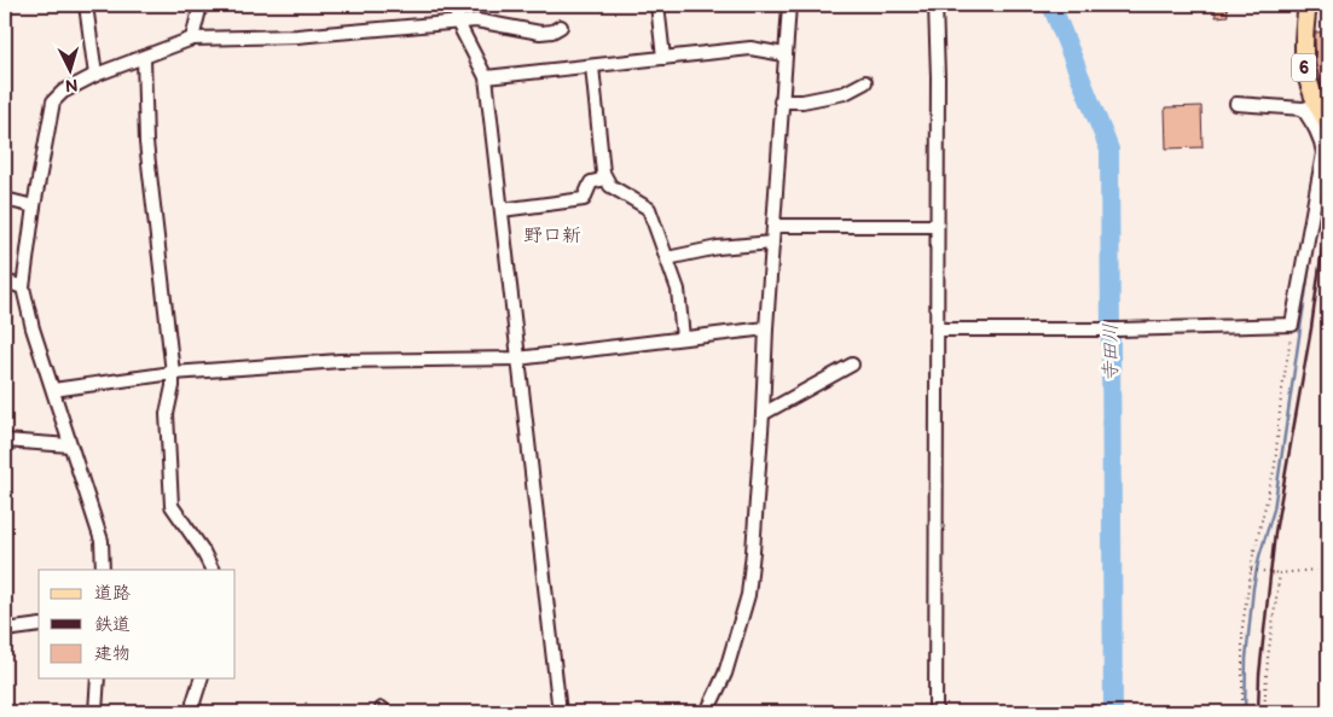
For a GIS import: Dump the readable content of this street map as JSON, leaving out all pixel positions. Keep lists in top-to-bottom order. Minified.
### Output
{"streets":{"main road":["6"]},"districts":["野口新"],"water":["寺田川"],"legend":["道路","鉄道","建物"],"north":"bottom"}
